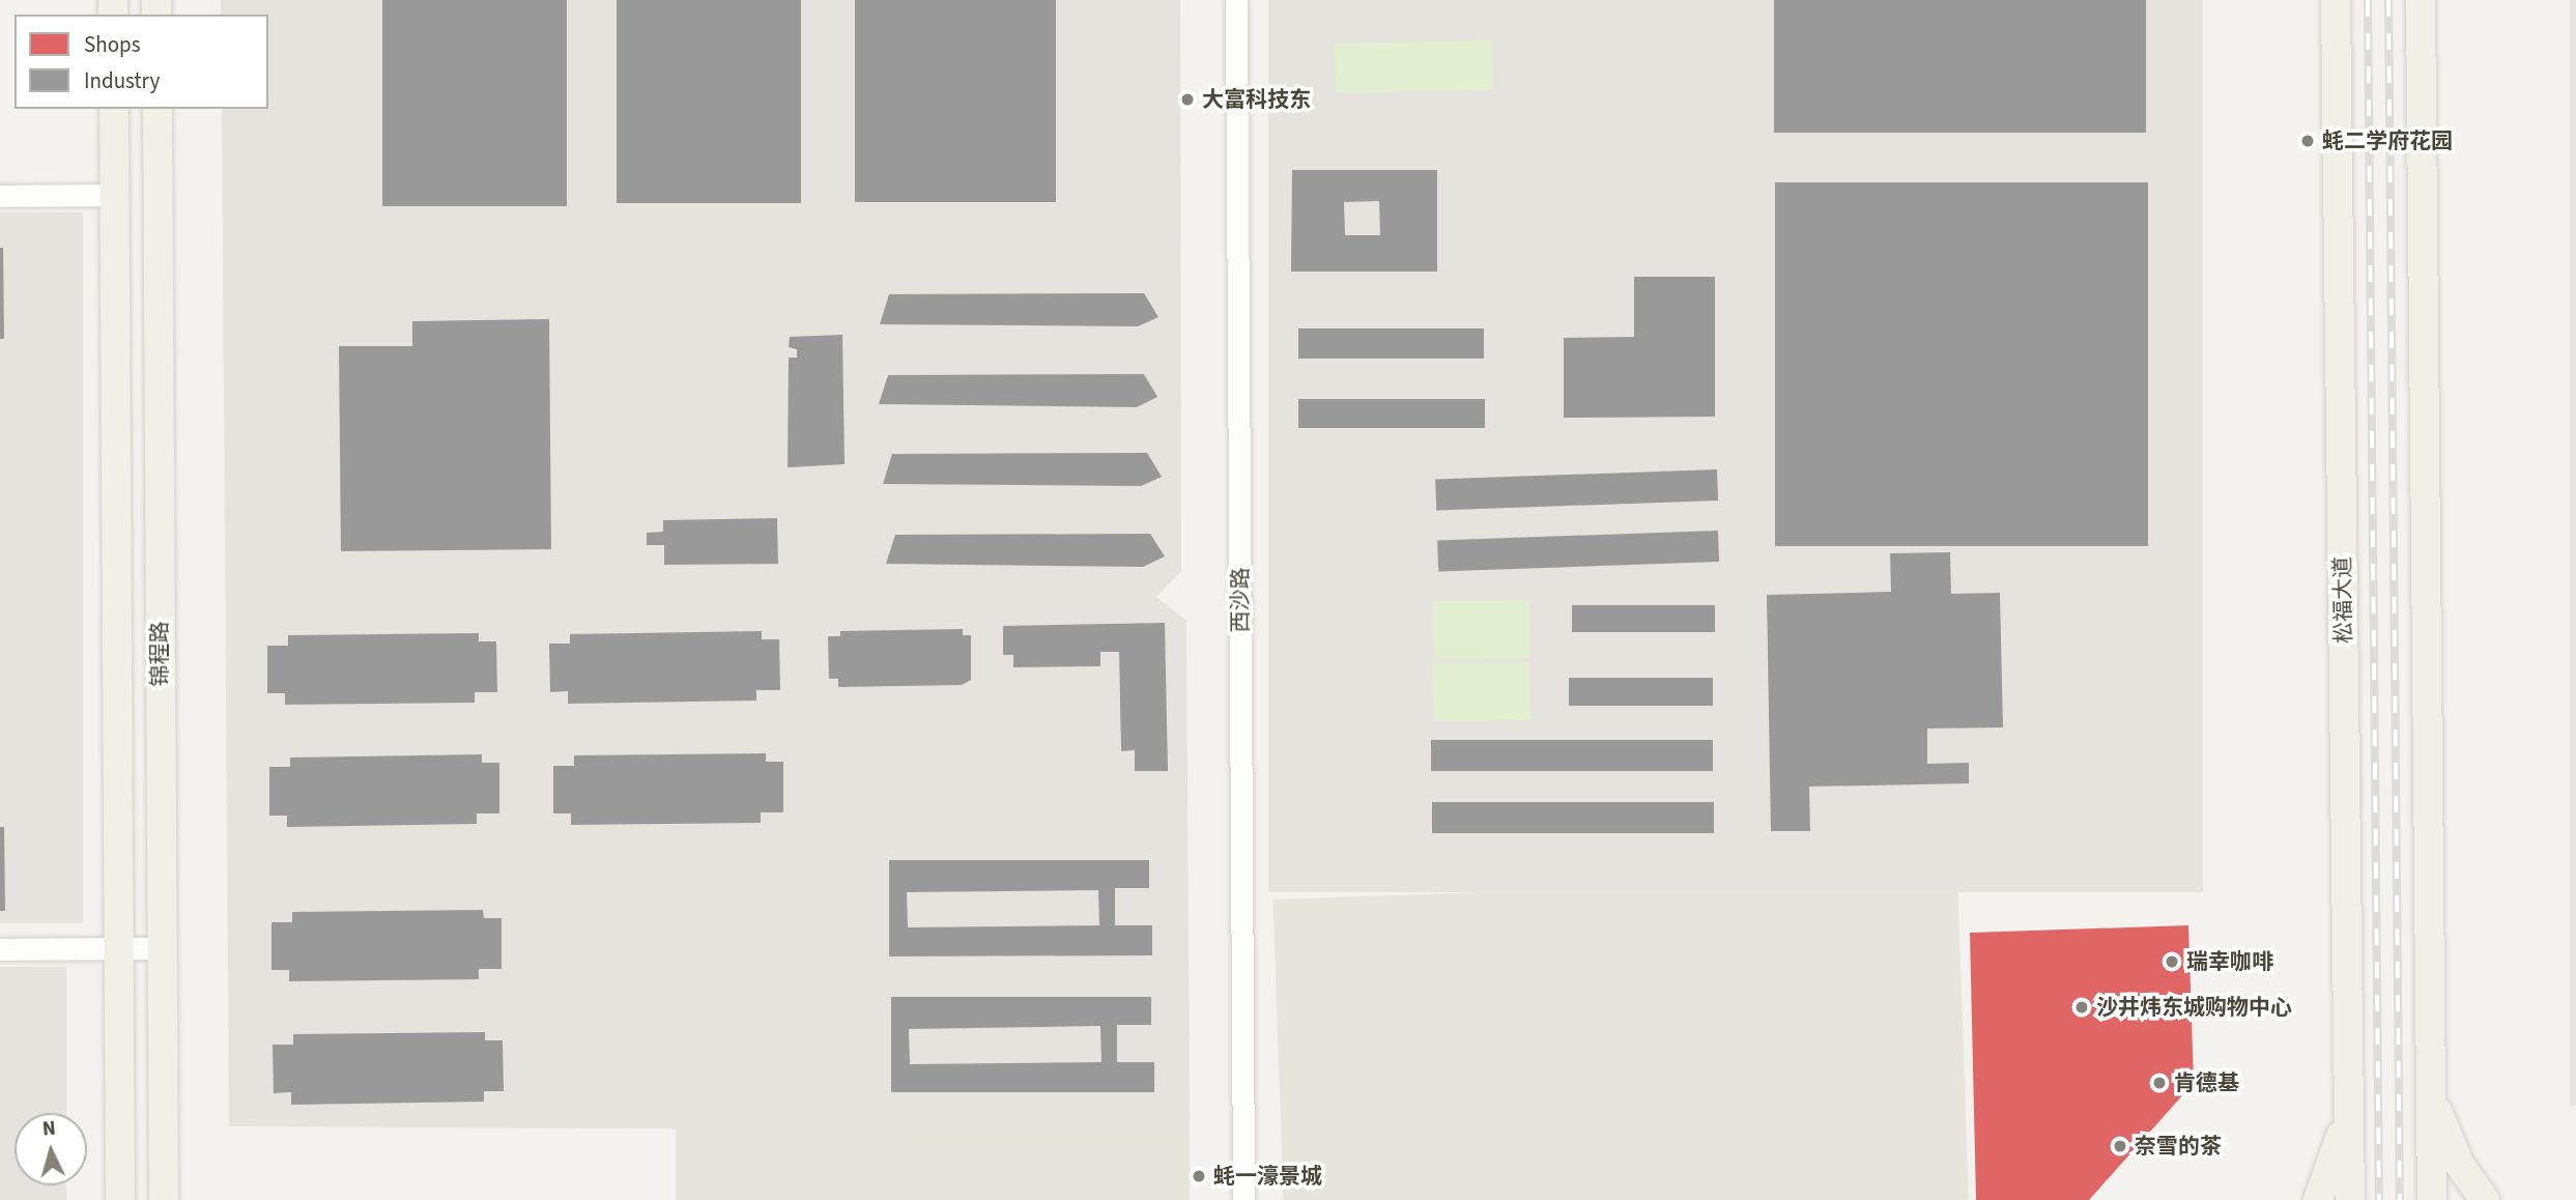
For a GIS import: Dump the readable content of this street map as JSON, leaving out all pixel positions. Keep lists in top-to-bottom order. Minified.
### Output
{"streets":{"main road":["松福大道","锦程路"],"street":["西沙路"]},"places":["大富科技东","蚝二学府花园","瑞幸咖啡","沙井炜东城购物中心","肯德基","奈雪的茶","蚝一濠景城"],"legend":["Shops","Industry"],"north":"top"}
